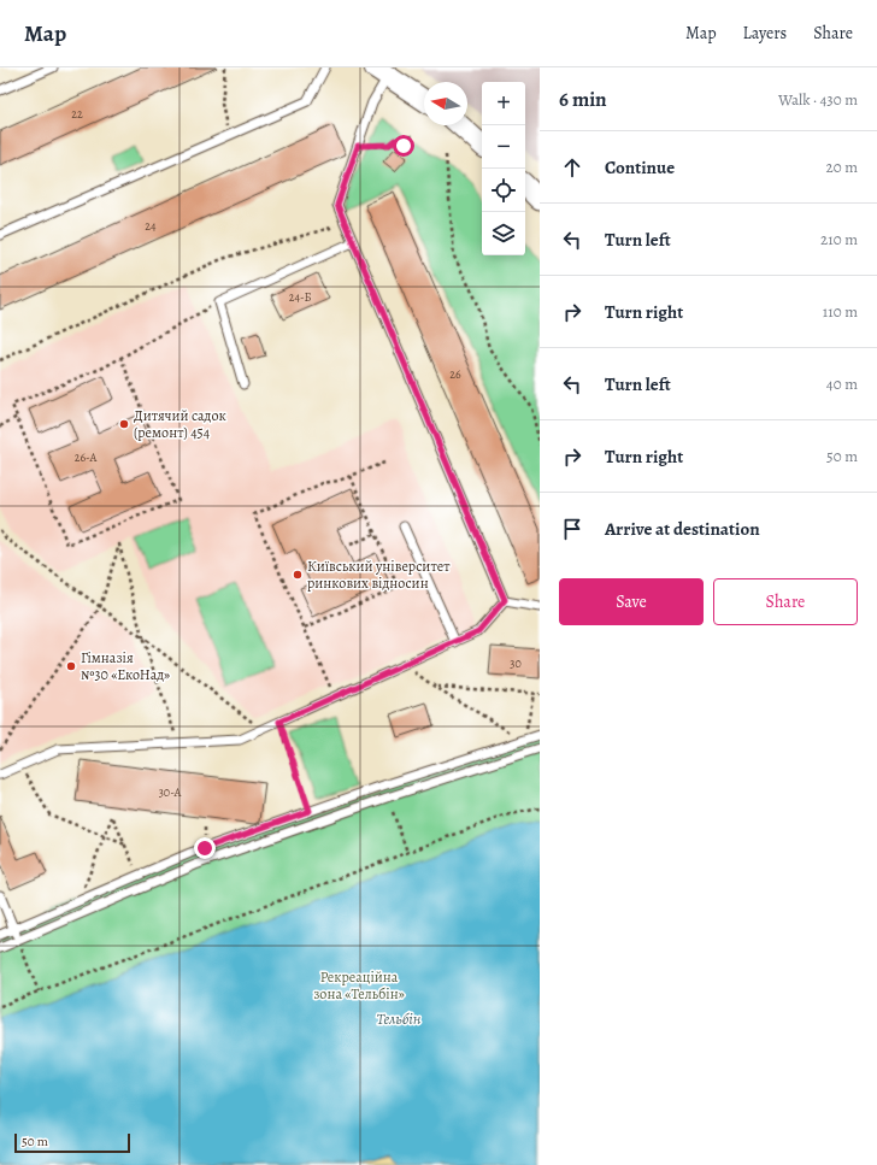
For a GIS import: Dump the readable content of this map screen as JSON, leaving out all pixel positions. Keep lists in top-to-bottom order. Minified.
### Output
{"water":["Тельбін"],"parks":["Рекреаційна зона «Тельбін»"],"places":["Дитячий садок (ремонт) 454","Київський університет ринкових відносин","Гімназія №30 «ЕкоНад»"],"house_numbers":["22","24","24-Б","26","26-А","30","30-А"],"scale_bar":"50 m","north":"left","page":{"header":"Map","nav":["Map","Layers","Share"],"heading":["6 min","Walk · 430 m"],"map_buttons":["+","−"],"list":[["Continue","20 m"],["Turn left","210 m"],["Turn right","110 m"],["Turn left","40 m"],["Turn right","50 m"],"Arrive at destination"],"buttons":["Save","Share"],"scale":"50 m"}}
